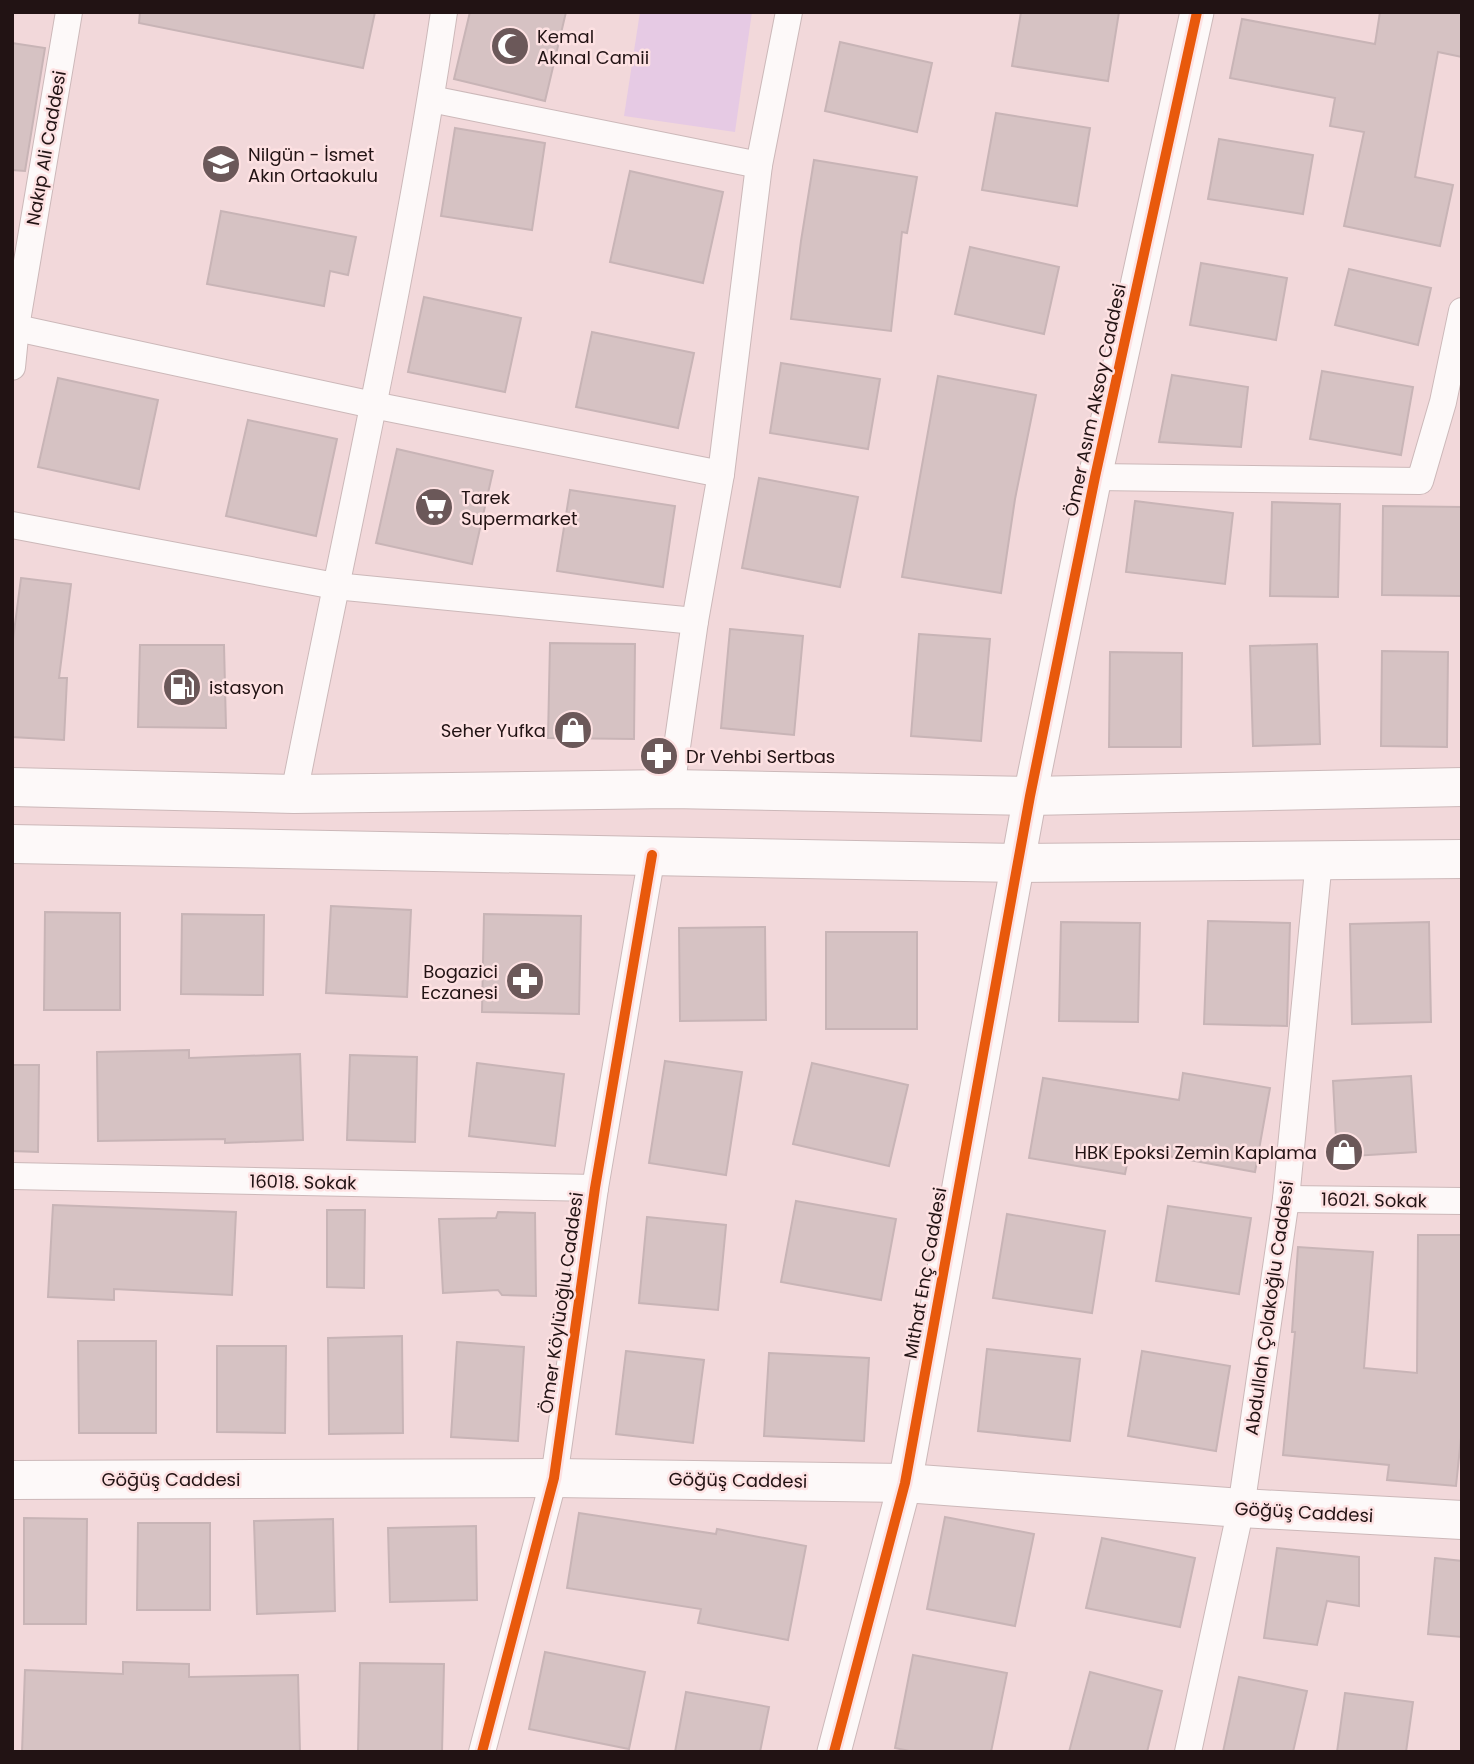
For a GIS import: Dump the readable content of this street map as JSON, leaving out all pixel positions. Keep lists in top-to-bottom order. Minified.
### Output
{"streets":{"main road":["Göğüş Caddesi"],"street":["Nakıp Ali Caddesi","Ömer Asım Aksoy Caddesi","16018. Sokak","16021. Sokak","Mithat Enç Caddesi","Ömer Köylüoğlu Caddesi","Abdullah Çolakoğlu Caddesi"]},"crossings":[["Ömer Asım Aksoy Caddesi","Mithat Enç Caddesi"],["16018. Sokak","Ömer Köylüoğlu Caddesi"],["16021. Sokak","Abdullah Çolakoğlu Caddesi"],["Mithat Enç Caddesi","Göğüş Caddesi"],["Ömer Köylüoğlu Caddesi","Göğüş Caddesi"],["Abdullah Çolakoğlu Caddesi","Göğüş Caddesi"]],"places":{"mosque":["Kemal Akınal Camii"],"school or university":["Nilgün - İsmet Akın Ortaokulu"],"supermarket":["Tarek Supermarket"],"fuel station":["istasyon"],"shop":["Seher Yufka","HBK Epoksi Zemin Kaplama"],"pharmacy":["Dr Vehbi Sertbas","Bogazici Eczanesi"]}}
